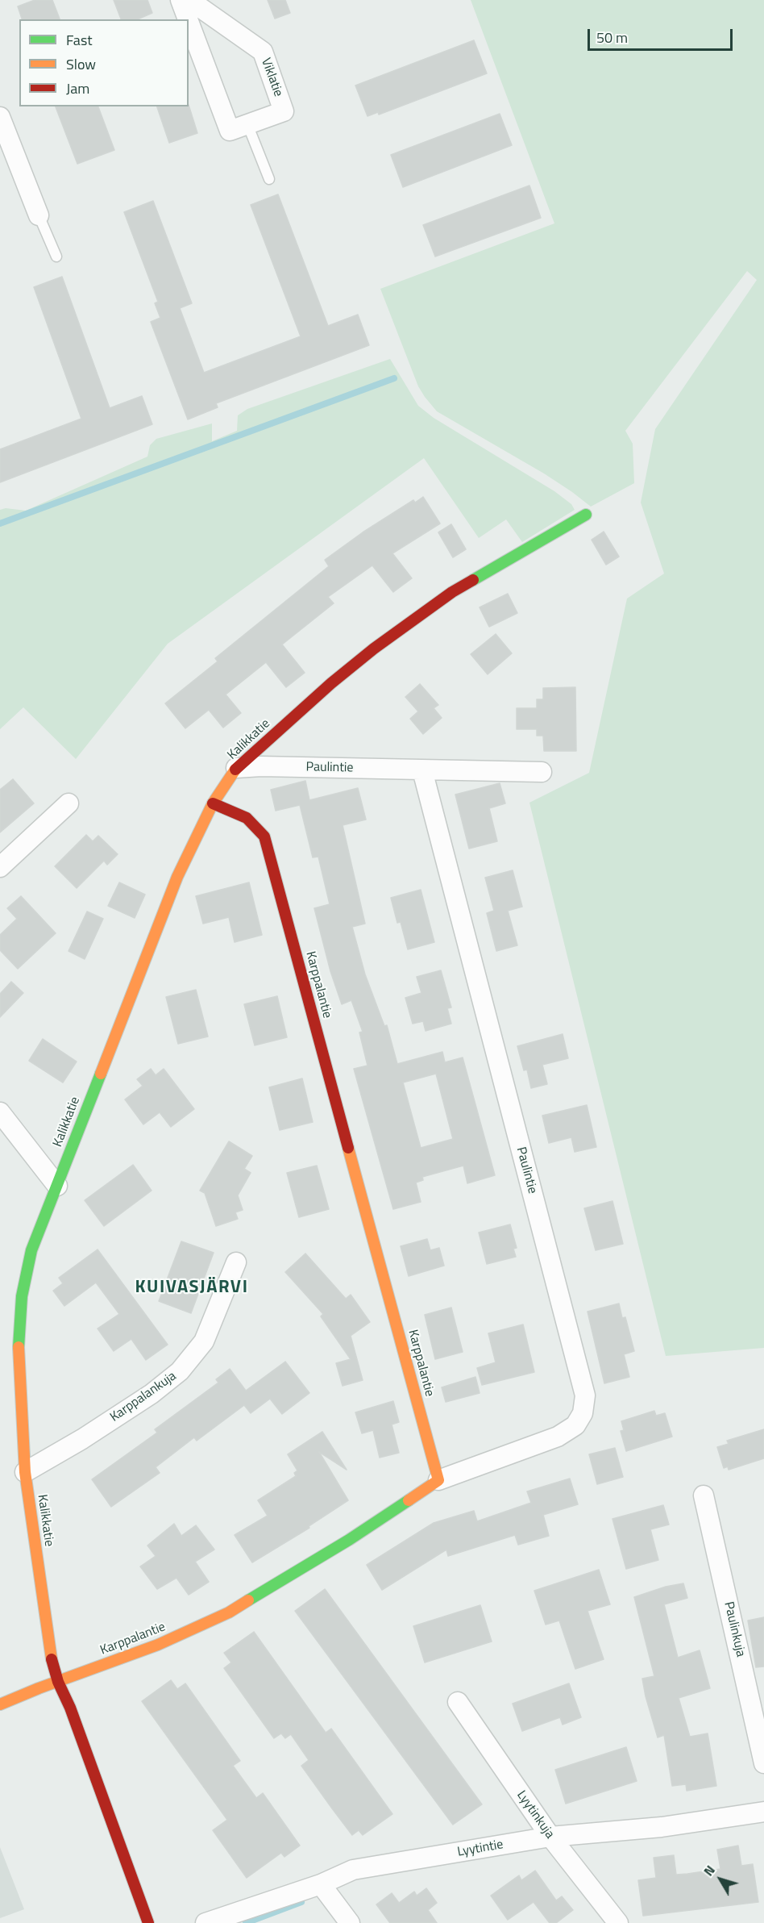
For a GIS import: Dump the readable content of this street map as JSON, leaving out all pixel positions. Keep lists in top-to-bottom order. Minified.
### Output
{"streets":{"street":["Viklatie","Kalikkatie","Paulintie","Karppalantie","Karppalankuja","Paulinkuja","Lyytinkuja","Lyytintie"]},"crossings":[["Kalikkatie","Paulintie"],["Kalikkatie","Karppalantie"],["Kalikkatie","Karppalankuja"],["Paulintie","Karppalantie"],["Lyytinkuja","Lyytintie"]],"districts":["KUIVASJÄRVI"],"legend":["Fast","Slow","Jam"],"scale_bar":"50 m","north":"top left"}
